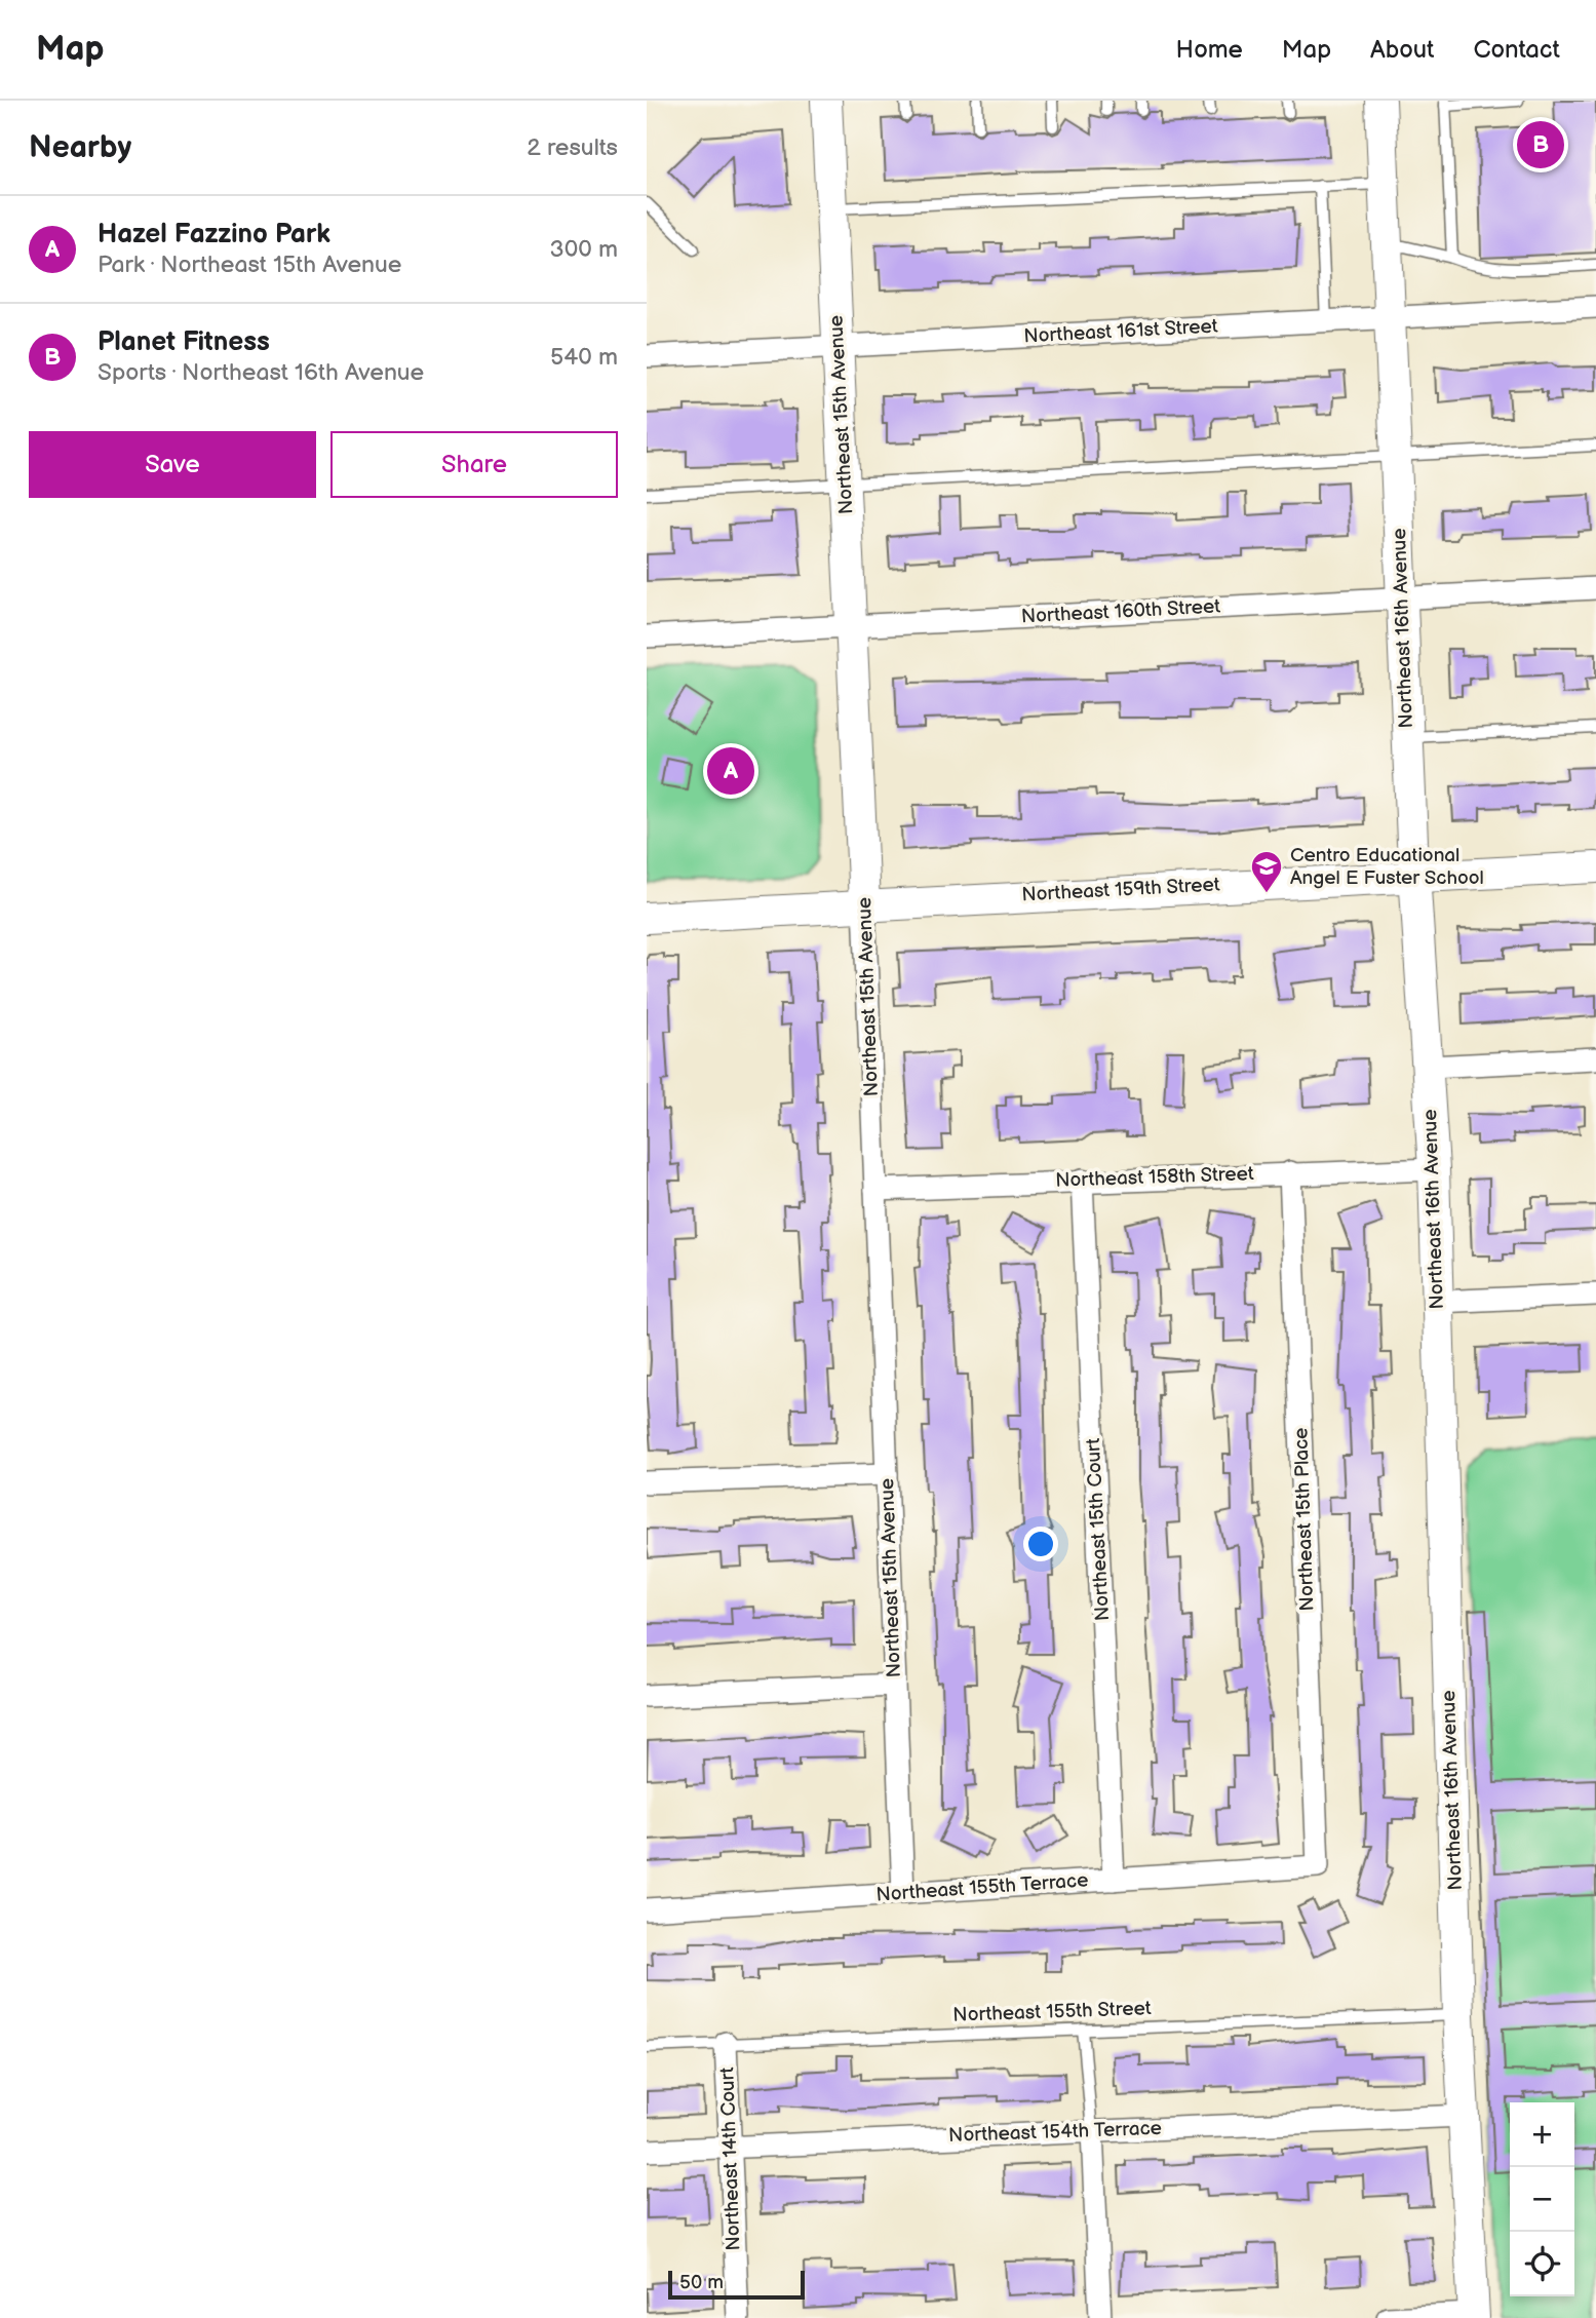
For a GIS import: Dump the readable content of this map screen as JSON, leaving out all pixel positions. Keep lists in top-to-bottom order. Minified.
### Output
{"streets":{"street":["Northeast 161st Street","Northeast 15th Avenue","Northeast 160th Street","Northeast 16th Avenue","Northeast 159th Street","Northeast 158th Street","Northeast 15th Place","Northeast 15th Court","Northeast 155th Terrace","Northeast 154th Terrace","Northeast 14th Court"],"lane":["Northeast 155th Street"]},"crossings":[["Northeast 161st Street","Northeast 15th Avenue"],["Northeast 161st Street","Northeast 16th Avenue"],["Northeast 15th Avenue","Northeast 160th Street"],["Northeast 15th Avenue","Northeast 159th Street"],["Northeast 15th Avenue","Northeast 158th Street"],["Northeast 15th Avenue","Northeast 155th Terrace"],["Northeast 160th Street","Northeast 16th Avenue"],["Northeast 16th Avenue","Northeast 159th Street"],["Northeast 16th Avenue","Northeast 158th Street"],["Northeast 16th Avenue","Northeast 155th Street"],["Northeast 16th Avenue","Northeast 154th Terrace"],["Northeast 158th Street","Northeast 15th Place"],["Northeast 158th Street","Northeast 15th Court"],["Northeast 15th Place","Northeast 155th Terrace"],["Northeast 15th Court","Northeast 155th Terrace"],["Northeast 155th Street","Northeast 14th Court"],["Northeast 154th Terrace","Northeast 14th Court"]],"places":{"school or university":["Centro Educational Angel E Fuster School"]},"scale_bar":"50 m","page":{"header":"Map","nav":["Home","Map","About","Contact"],"heading":["Nearby","2 results"],"pins":["B","A"],"list":[{"mark":"A","name":"Hazel Fazzino Park","note":"Park · Northeast 15th Avenue","value":"300 m"},{"mark":"B","name":"Planet Fitness","note":"Sports · Northeast 16th Avenue","value":"540 m"}],"buttons":["Save","Share"],"map_buttons":["+","−"],"scale":"50 m"}}
